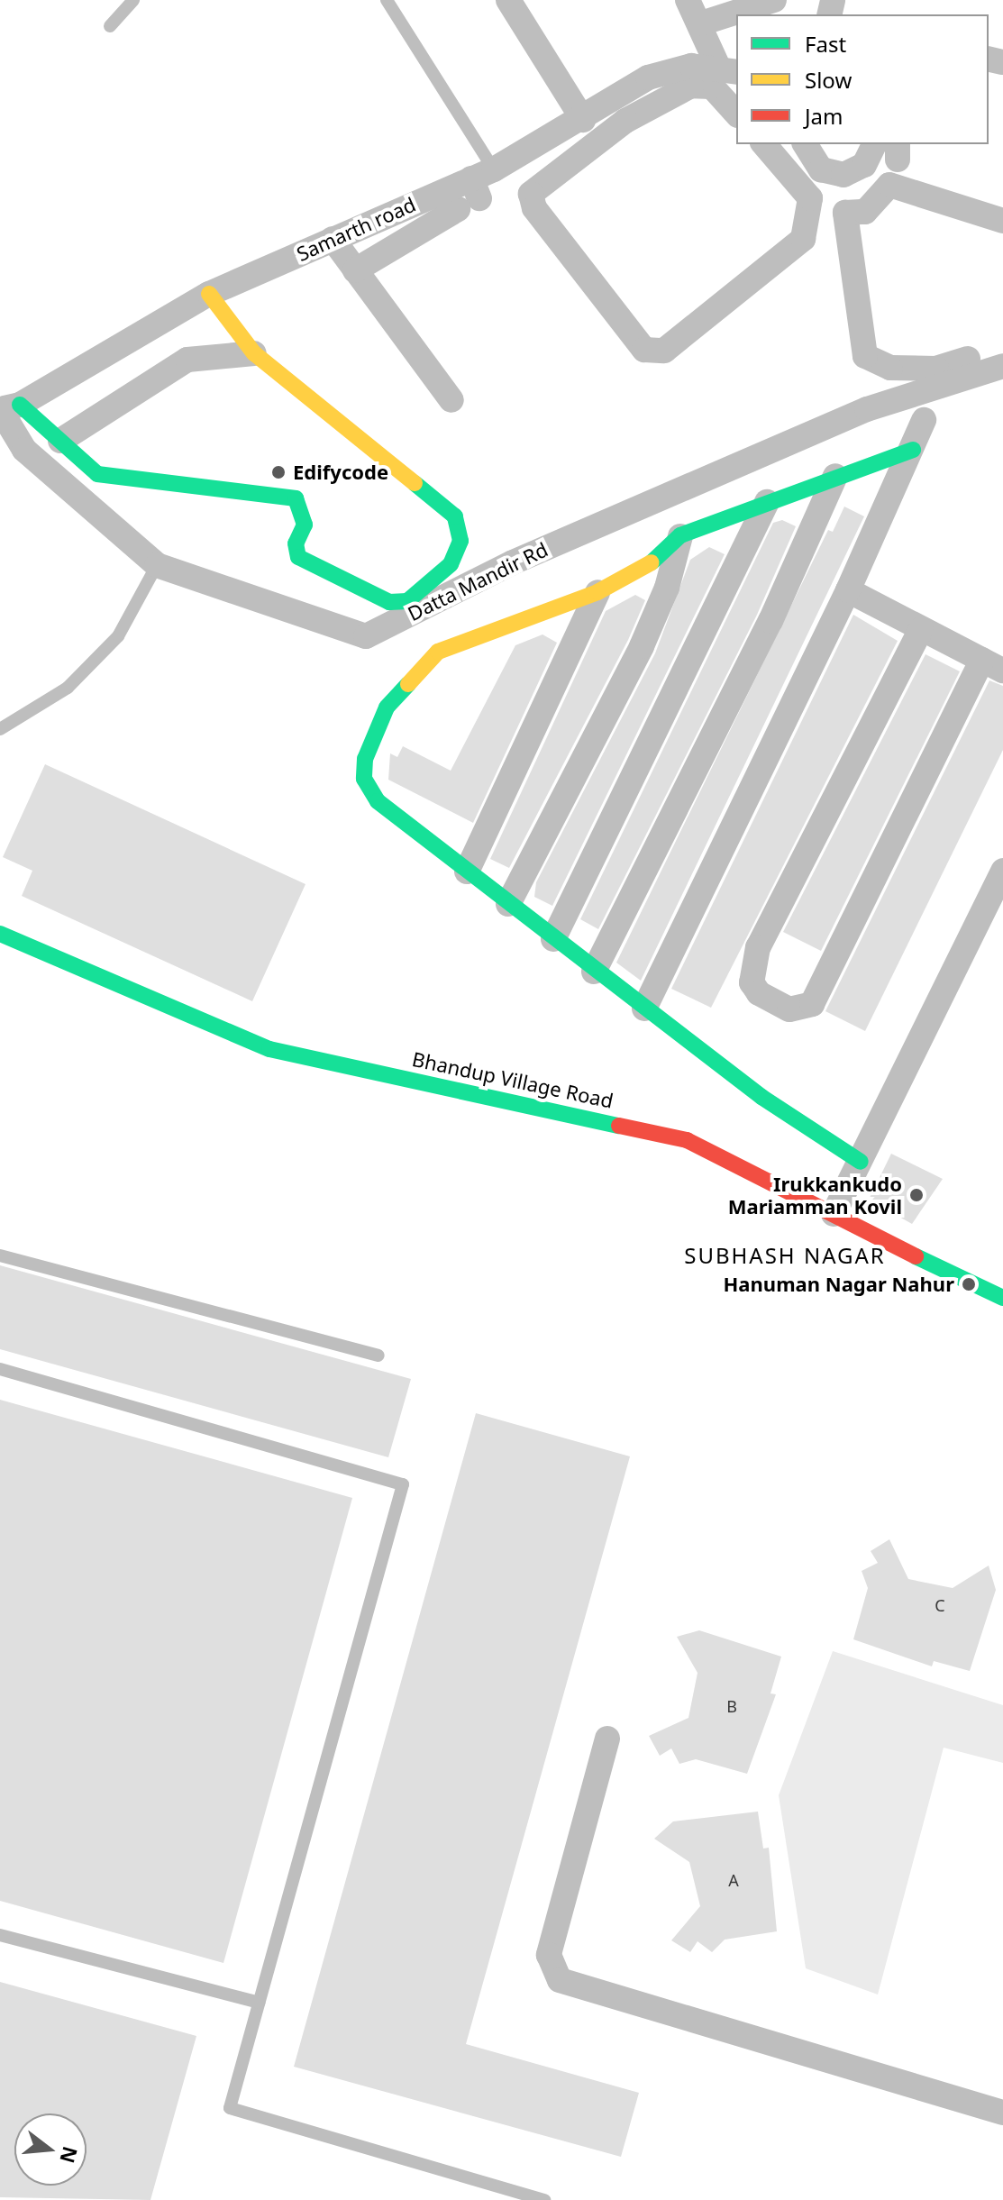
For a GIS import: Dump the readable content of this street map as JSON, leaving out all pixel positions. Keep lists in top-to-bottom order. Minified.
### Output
{"streets":{"street":["Samarth road","Datta Mandir Rd","Bhandup Village Road"]},"crossings":[["Samarth road","Datta Mandir Rd"]],"districts":["SUBHASH NAGAR"],"places":["Edifycode","Irukkankudo Mariamman Kovil","Hanuman Nagar Nahur"],"house_numbers":["C","B","A"],"legend":["Fast","Slow","Jam"],"north":"right"}
